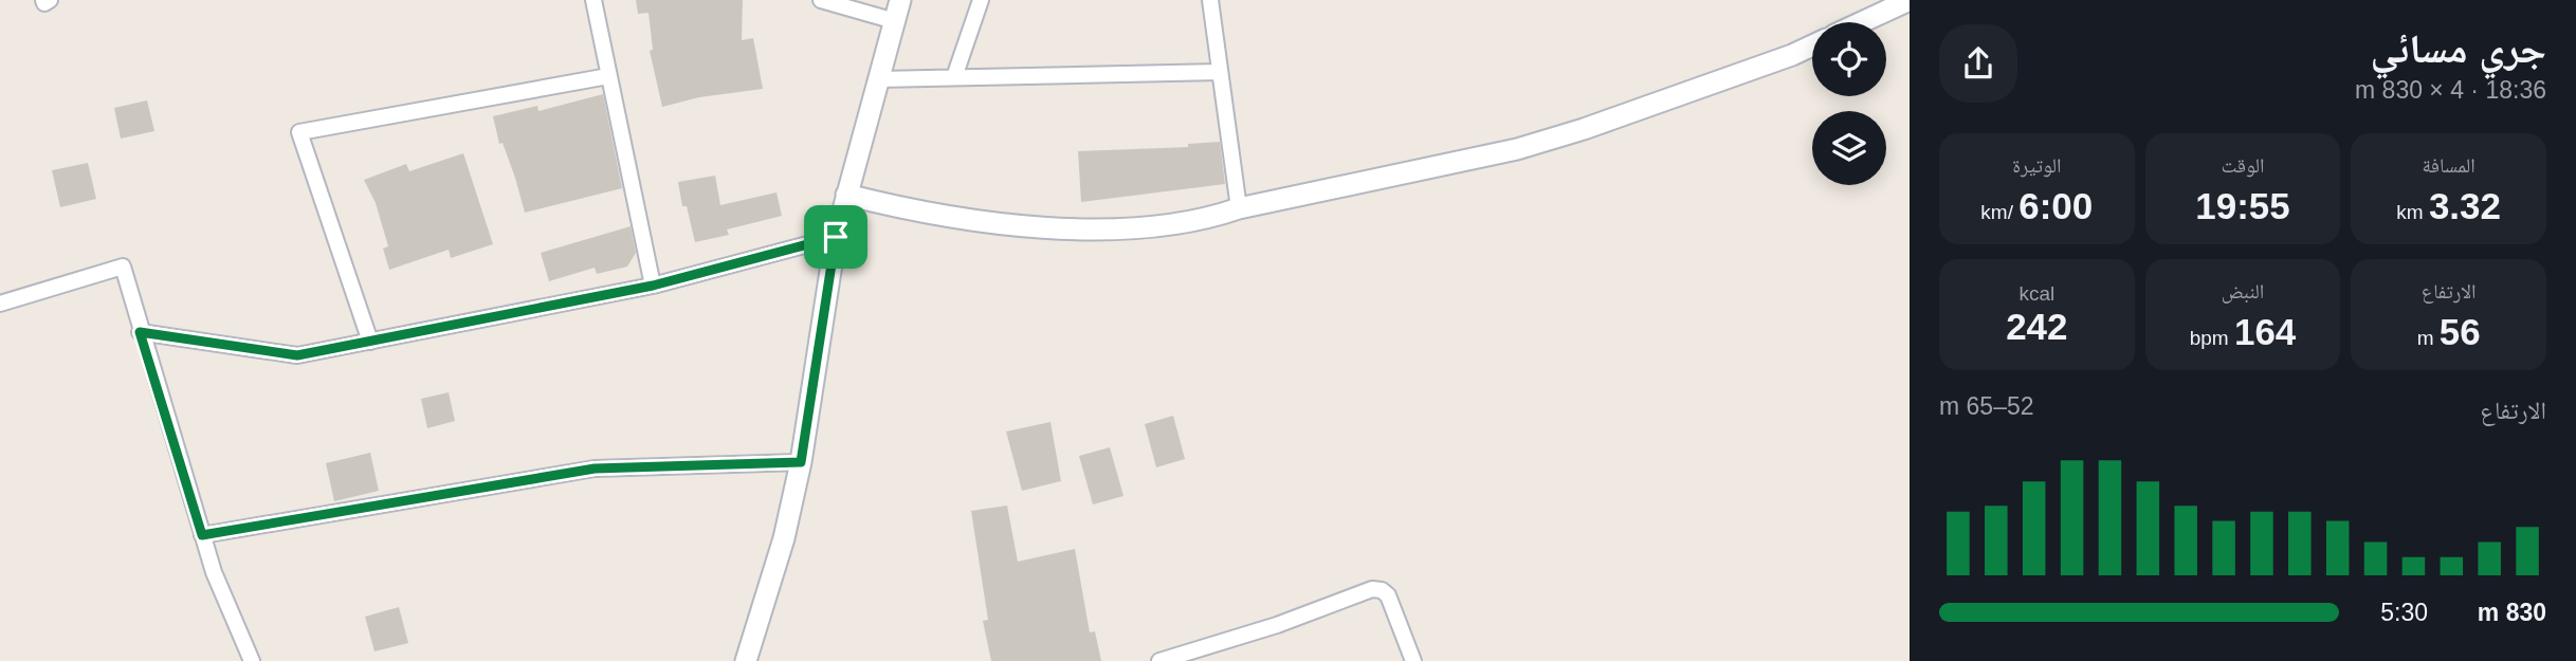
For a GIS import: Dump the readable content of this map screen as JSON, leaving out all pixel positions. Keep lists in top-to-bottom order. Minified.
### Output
{"page":{"heading":["جري مسائي","18:36 · 4 × 830 m"],"stats":[["المسافة","3.32 km"],["الوقت","19:55"],["الوتيرة","6:00 /km"],["الارتفاع","56 m"],["النبض","164 bpm"],["kcal","242"]],"chart":["الارتفاع","52–65 m"],"list":[{"name":"830 m","note":"5:30"}]}}
